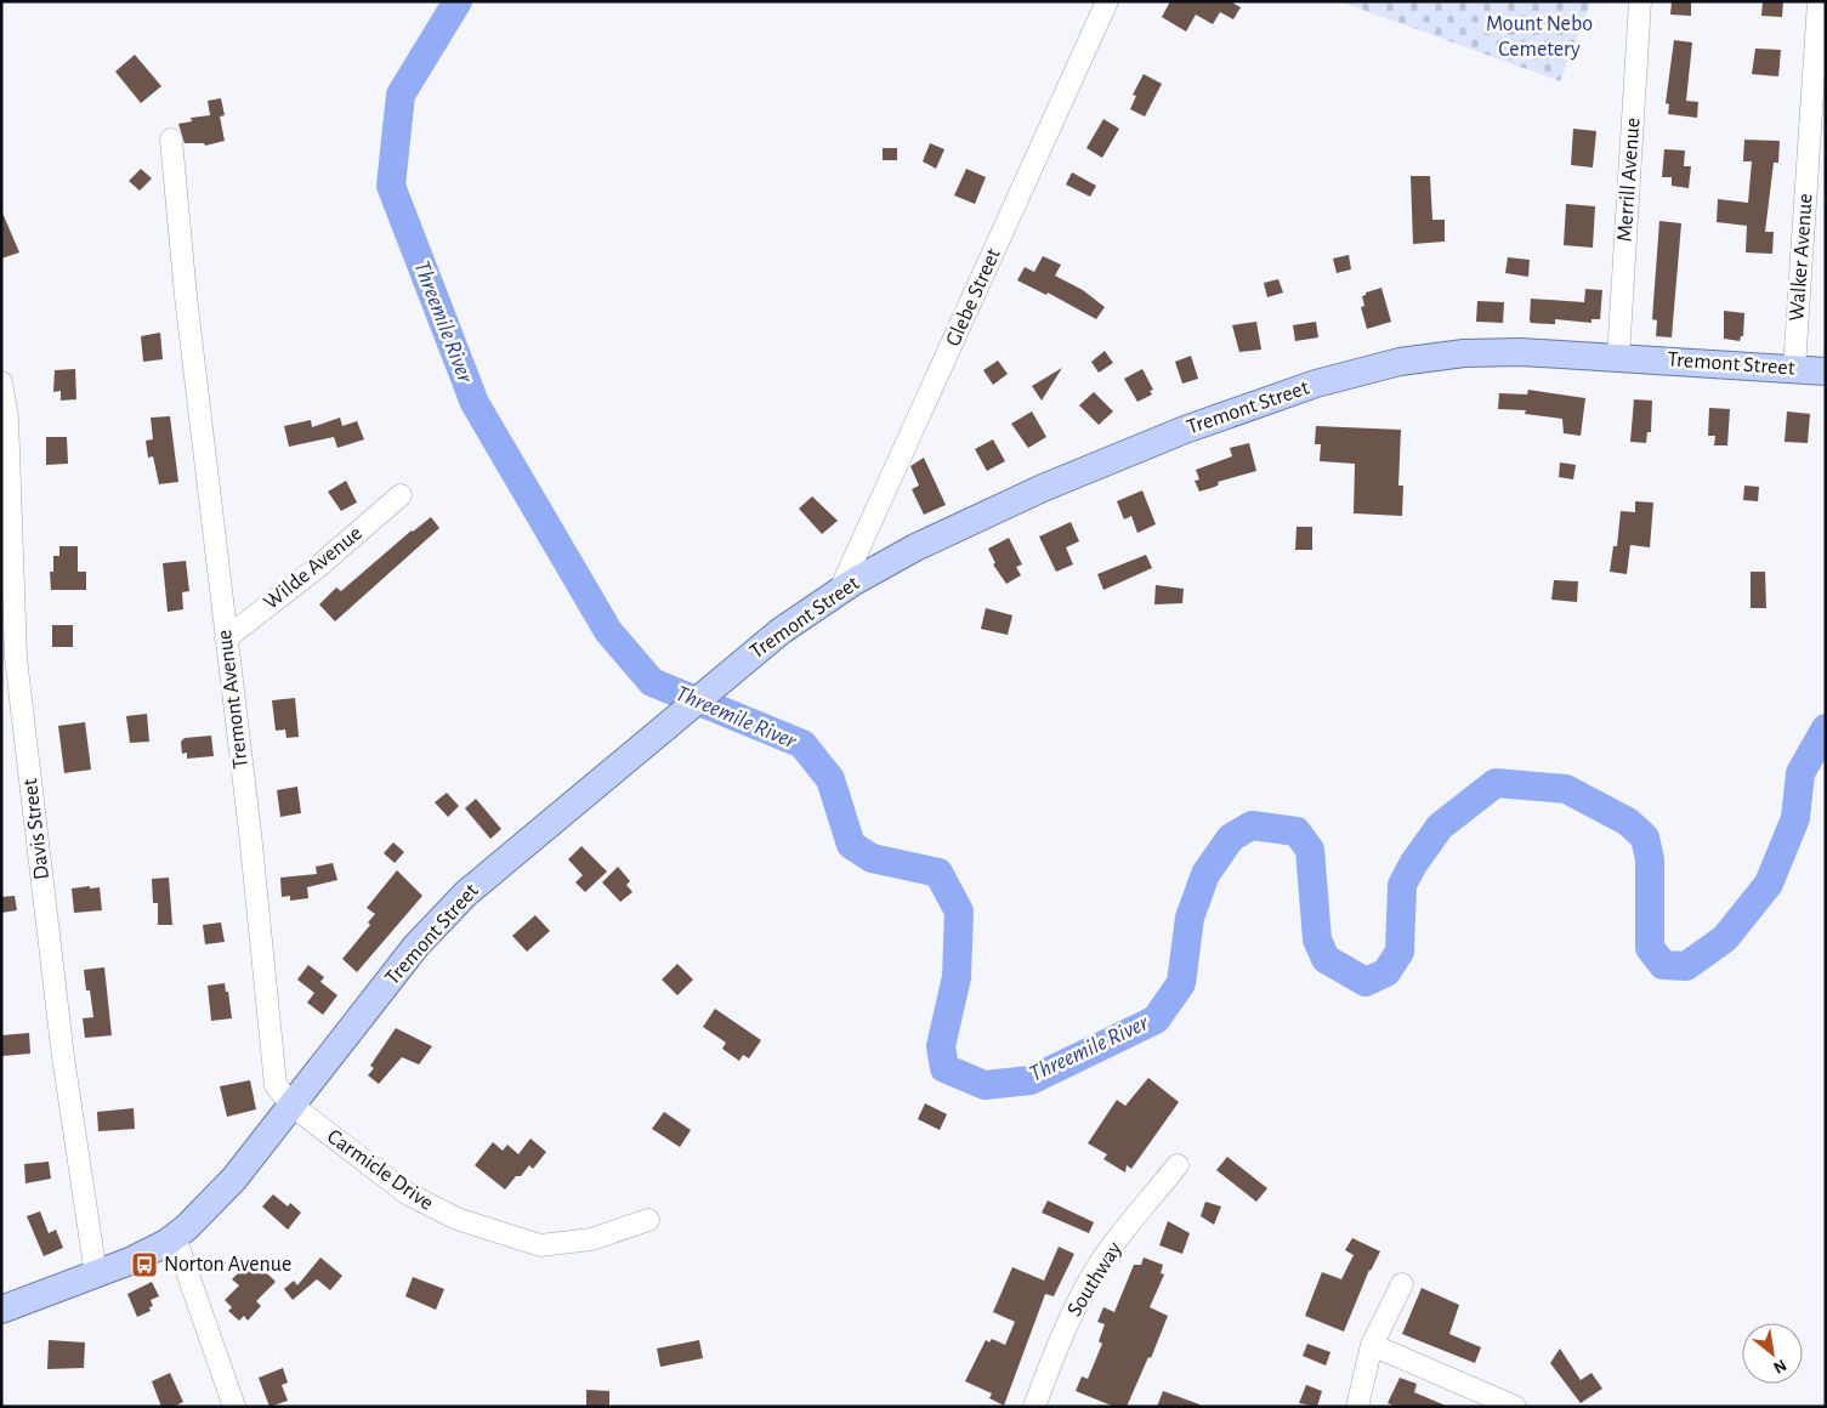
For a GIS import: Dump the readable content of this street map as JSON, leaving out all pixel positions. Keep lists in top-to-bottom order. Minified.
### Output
{"streets":{"main road":["Tremont Street"],"street":["Merrill Avenue","Walker Avenue","Glebe Street","Wilde Avenue","Tremont Avenue","Davis Street","Carmicle Drive","Southway"]},"crossings":[["Merrill Avenue","Tremont Street"],["Walker Avenue","Tremont Street"],["Glebe Street","Tremont Street"],["Tremont Street","Tremont Avenue"],["Tremont Street","Davis Street"],["Tremont Street","Carmicle Drive"],["Wilde Avenue","Tremont Avenue"],["Tremont Avenue","Carmicle Drive"]],"water":["Threemile River"],"parks":["Mount Nebo Cemetery"],"places":{"bus stop":["Norton Avenue"]},"north":"bottom right"}
